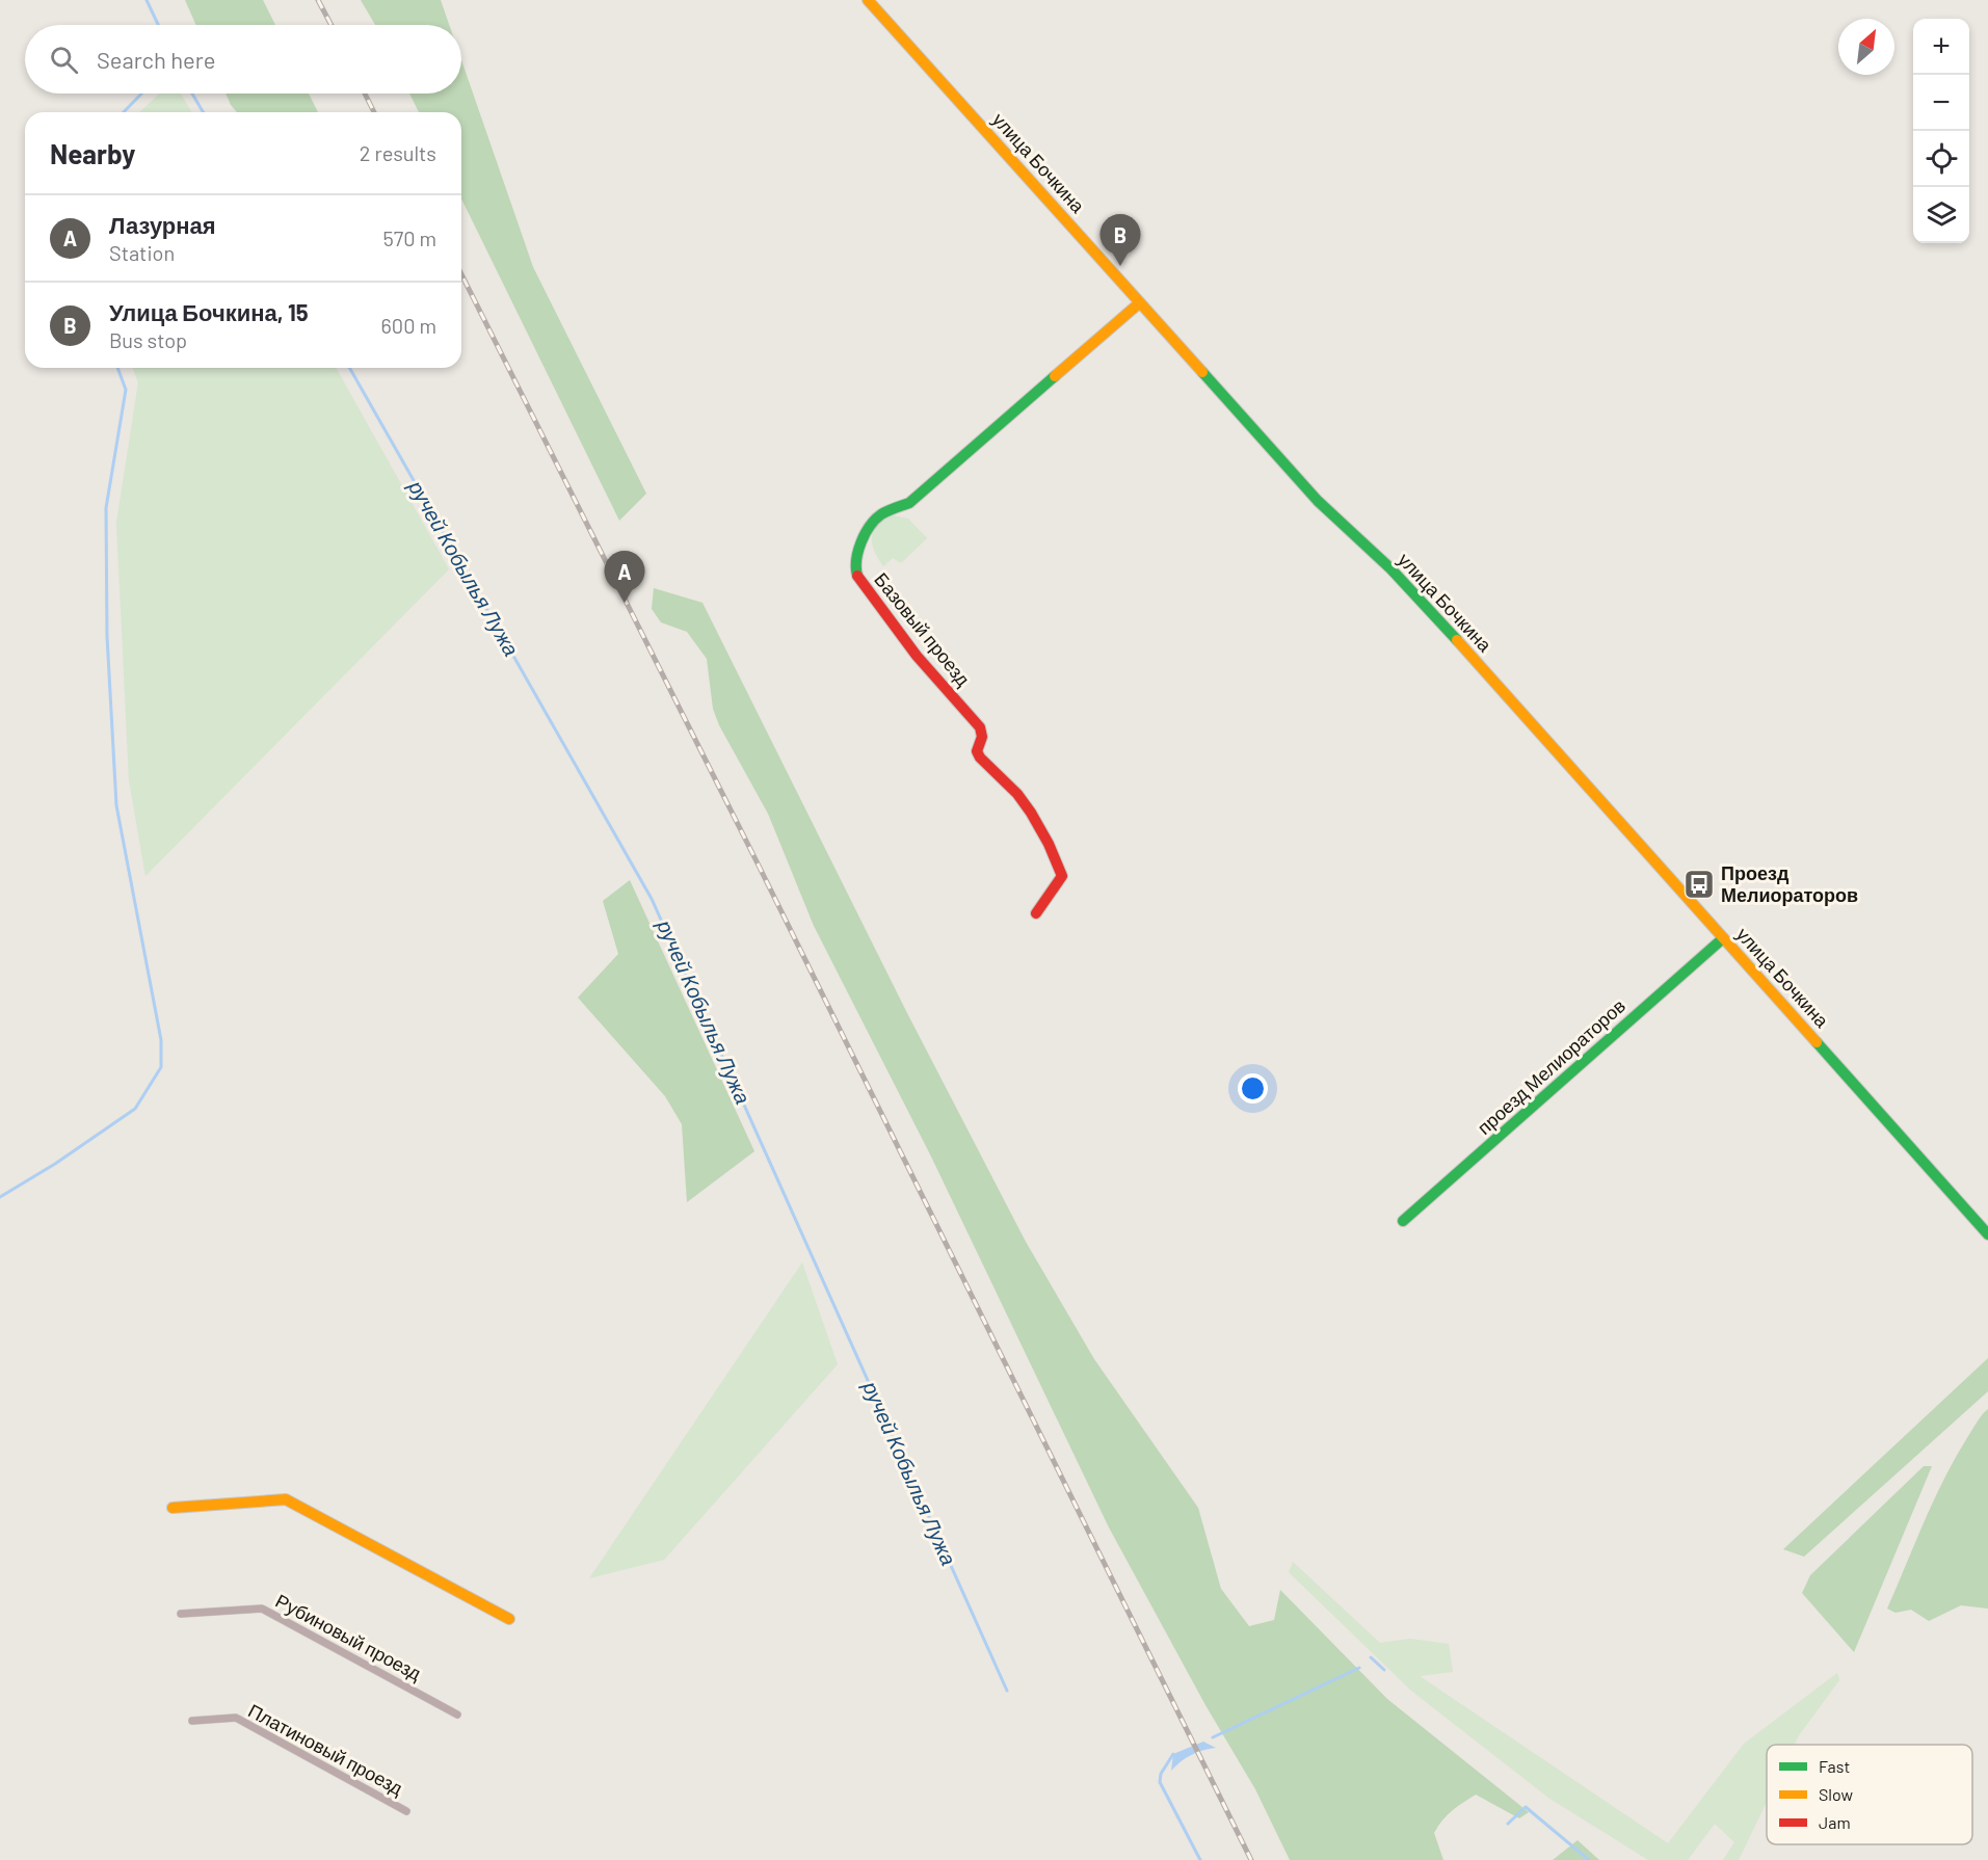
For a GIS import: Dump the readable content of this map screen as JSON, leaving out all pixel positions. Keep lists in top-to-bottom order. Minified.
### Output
{"streets":{"street":["улица Бочкина","Базовый проезд","проезд Мелиораторов","Рубиновый проезд","Платиновый проезд"]},"crossings":[["улица Бочкина","Базовый проезд"],["улица Бочкина","проезд Мелиораторов"]],"water":["ручей Кобылья Лужа"],"places":{"bus stop":["Проезд Мелиораторов"]},"legend":["Fast","Slow","Jam"],"north":"top right","page":{"map_buttons":["+","−"],"search":"Search here","heading":["Nearby","2 results"],"list":[{"mark":"A","name":"Лазурная","note":"Station","value":"570 m"},{"mark":"B","name":"Улица Бочкина, 15","note":"Bus stop","value":"600 m"}],"pins":["B","A"]}}
